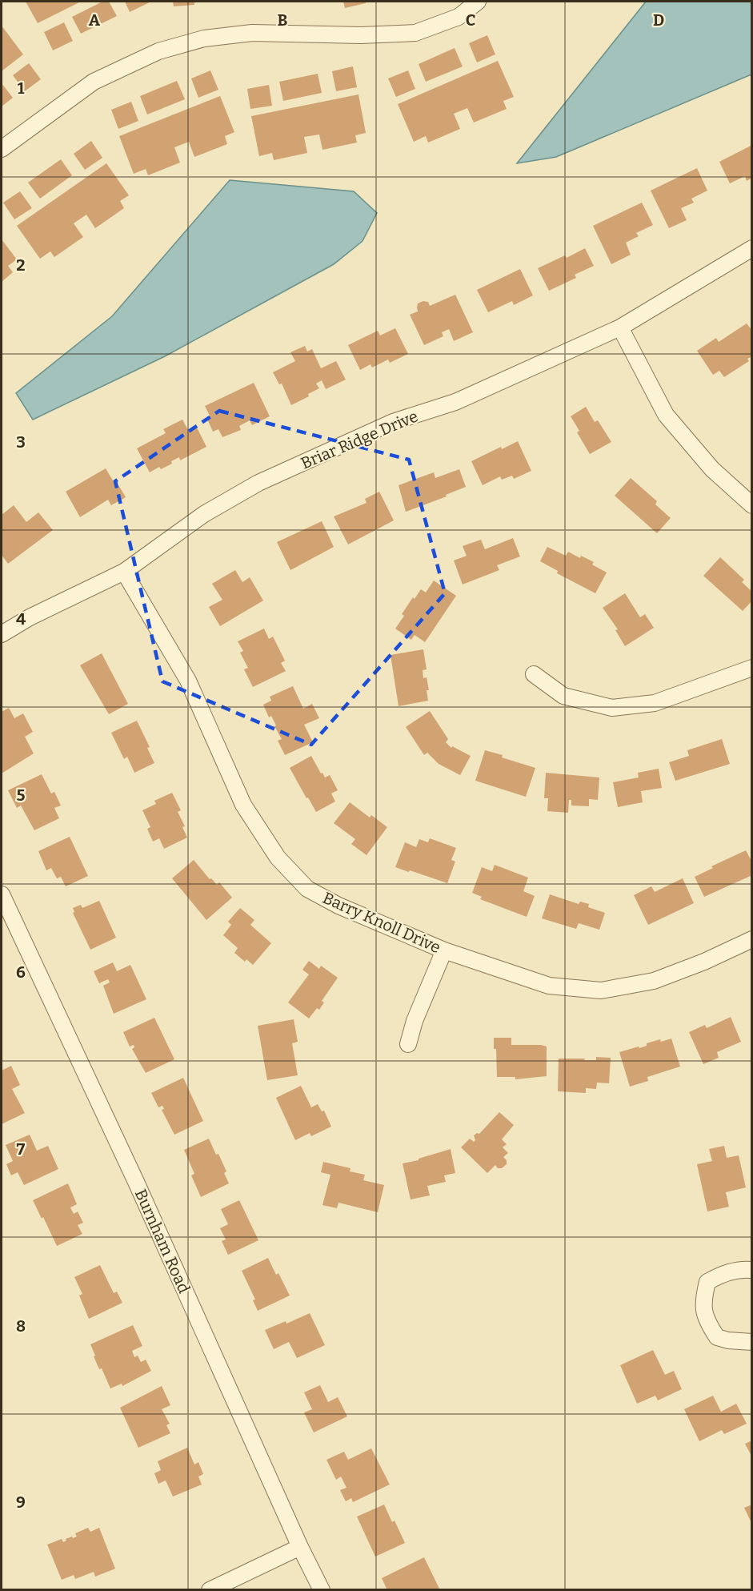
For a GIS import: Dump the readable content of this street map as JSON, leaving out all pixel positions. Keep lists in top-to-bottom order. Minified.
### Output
{"streets":{"street":["Briar Ridge Drive","Barry Knoll Drive","Burnham Road"]},"crossings":[["Briar Ridge Drive","Barry Knoll Drive"]],"grid":{"columns":["A","B","C","D"],"rows":["1","2","3","4","5","6","7","8","9"]}}
